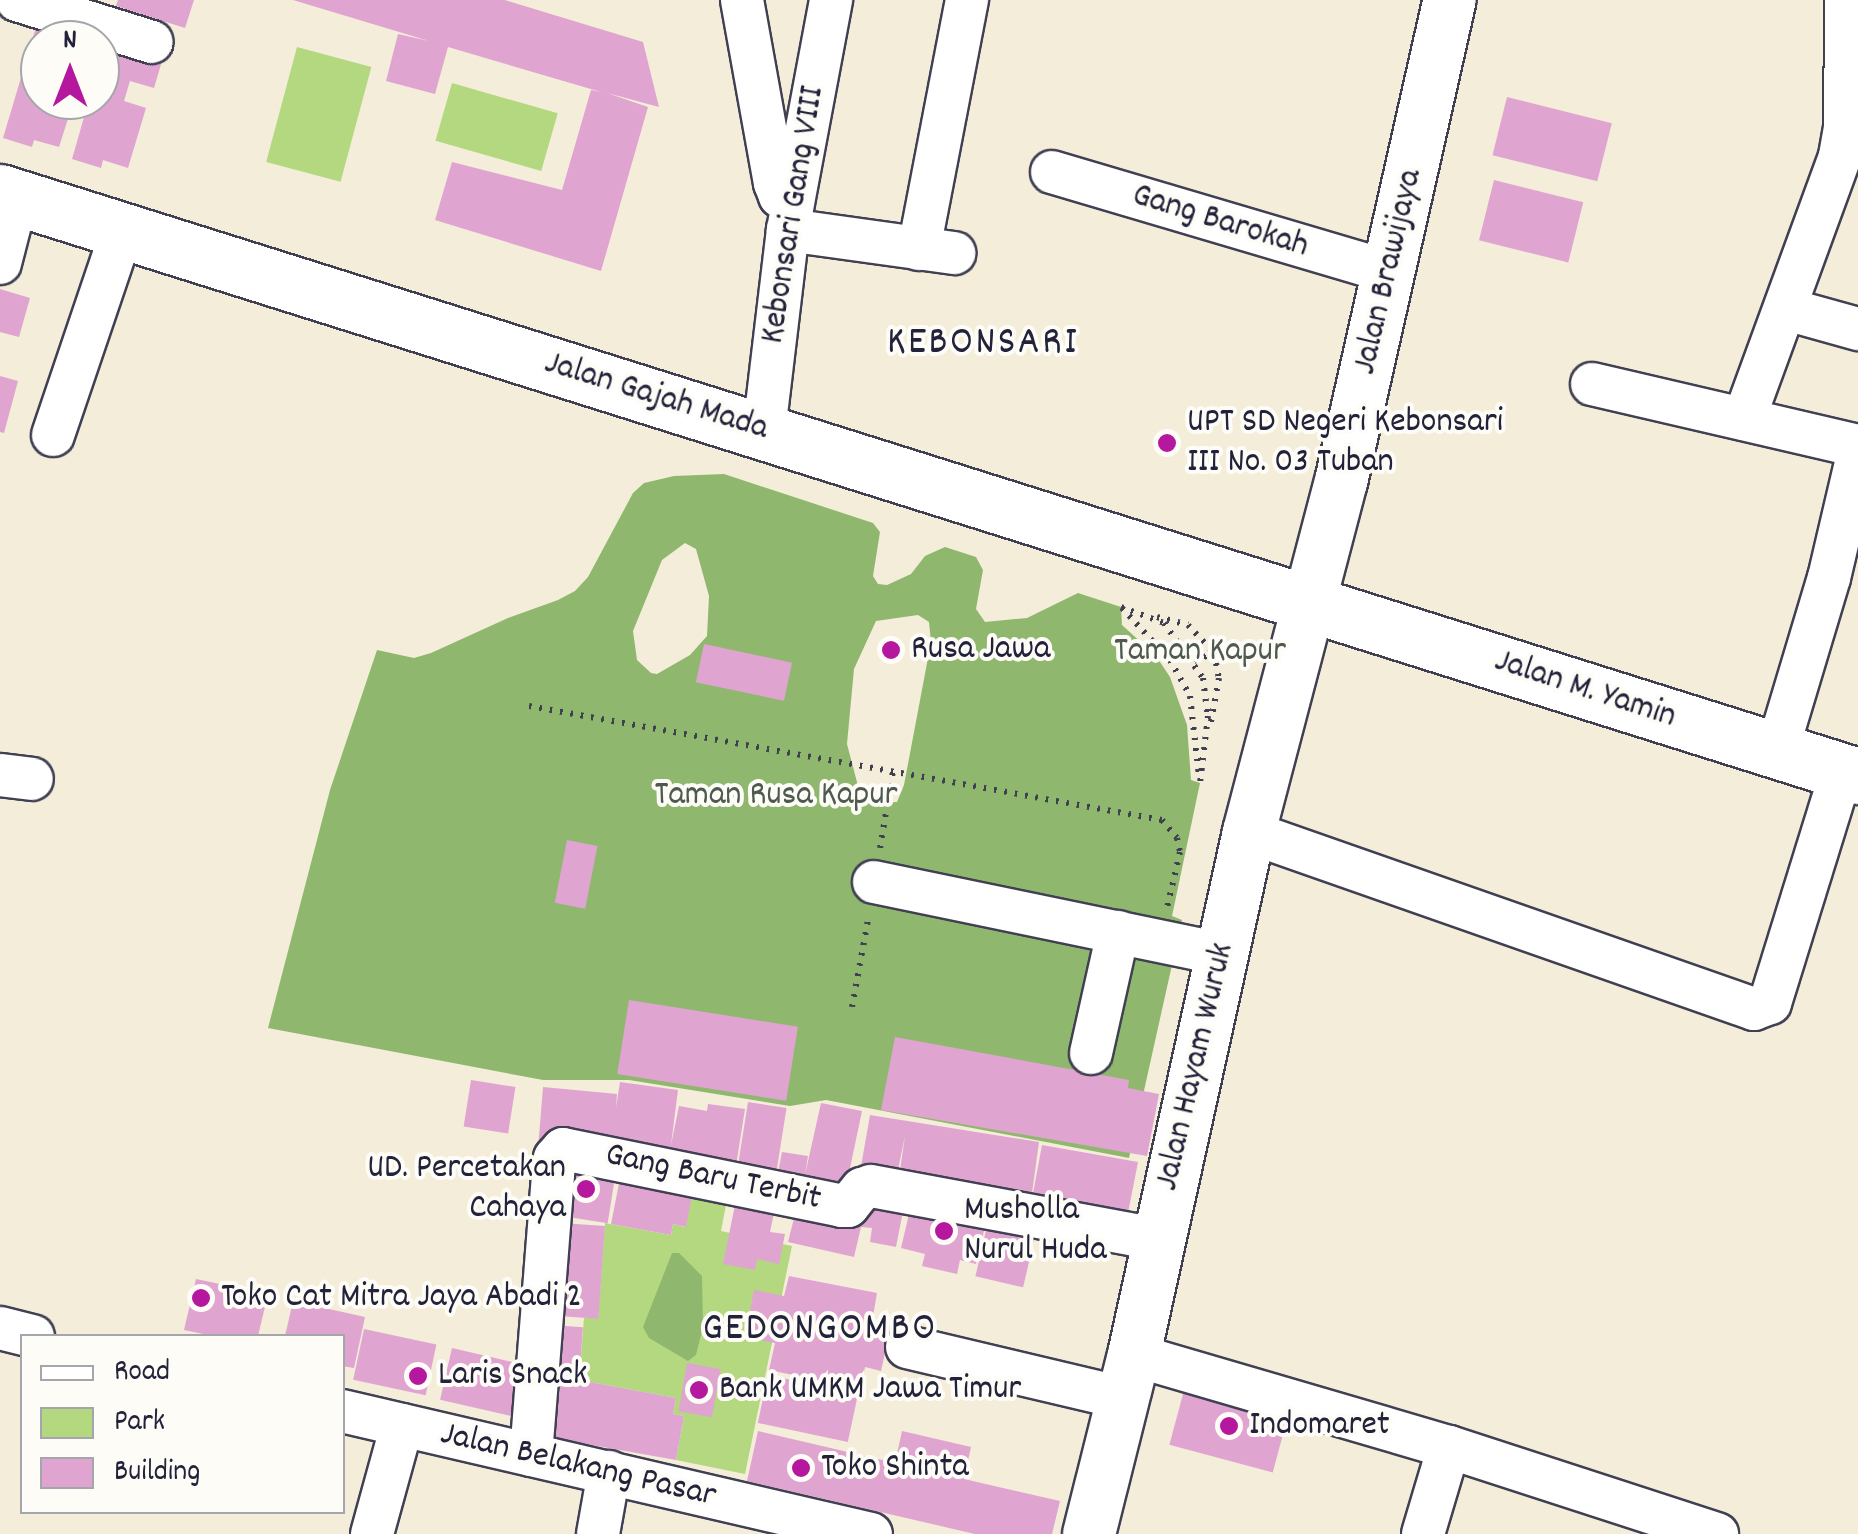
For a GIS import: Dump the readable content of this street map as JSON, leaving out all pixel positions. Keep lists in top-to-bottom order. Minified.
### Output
{"streets":{"highway":["Jalan Gajah Mada","Jalan M. Yamin"],"main road":["Jalan Brawijaya","Jalan Hayam Wuruk"],"street":["Kebonsari Gang VIII","Gang Barokah","Gang Baru Terbit","Jalan Belakang Pasar"]},"crossings":[["Kebonsari Gang VIII","Jalan Gajah Mada"],["Gang Barokah","Jalan Brawijaya"],["Jalan Brawijaya","Jalan Gajah Mada"],["Jalan Brawijaya","Jalan M. Yamin"],["Jalan Brawijaya","Jalan Hayam Wuruk"],["Jalan Gajah Mada","Jalan M. Yamin"],["Jalan Gajah Mada","Jalan Hayam Wuruk"],["Jalan M. Yamin","Jalan Hayam Wuruk"],["Jalan Hayam Wuruk","Gang Baru Terbit"],["Gang Baru Terbit","Jalan Belakang Pasar"]],"districts":["KEBONSARI","GEDONGOMBO"],"parks":["Taman Kapur","Taman Rusa Kapur"],"places":["UPT SD Negeri Kebonsari III No. 03 Tuban","Rusa Jawa","UD. Percetakan Cahaya","Musholla Nurul Huda","Toko Cat Mitra Jaya Abadi 2","Laris Snack","Bank UMKM Jawa Timur","Indomaret","Toko Shinta"],"legend":["Road","Park","Building"],"north":"top"}
